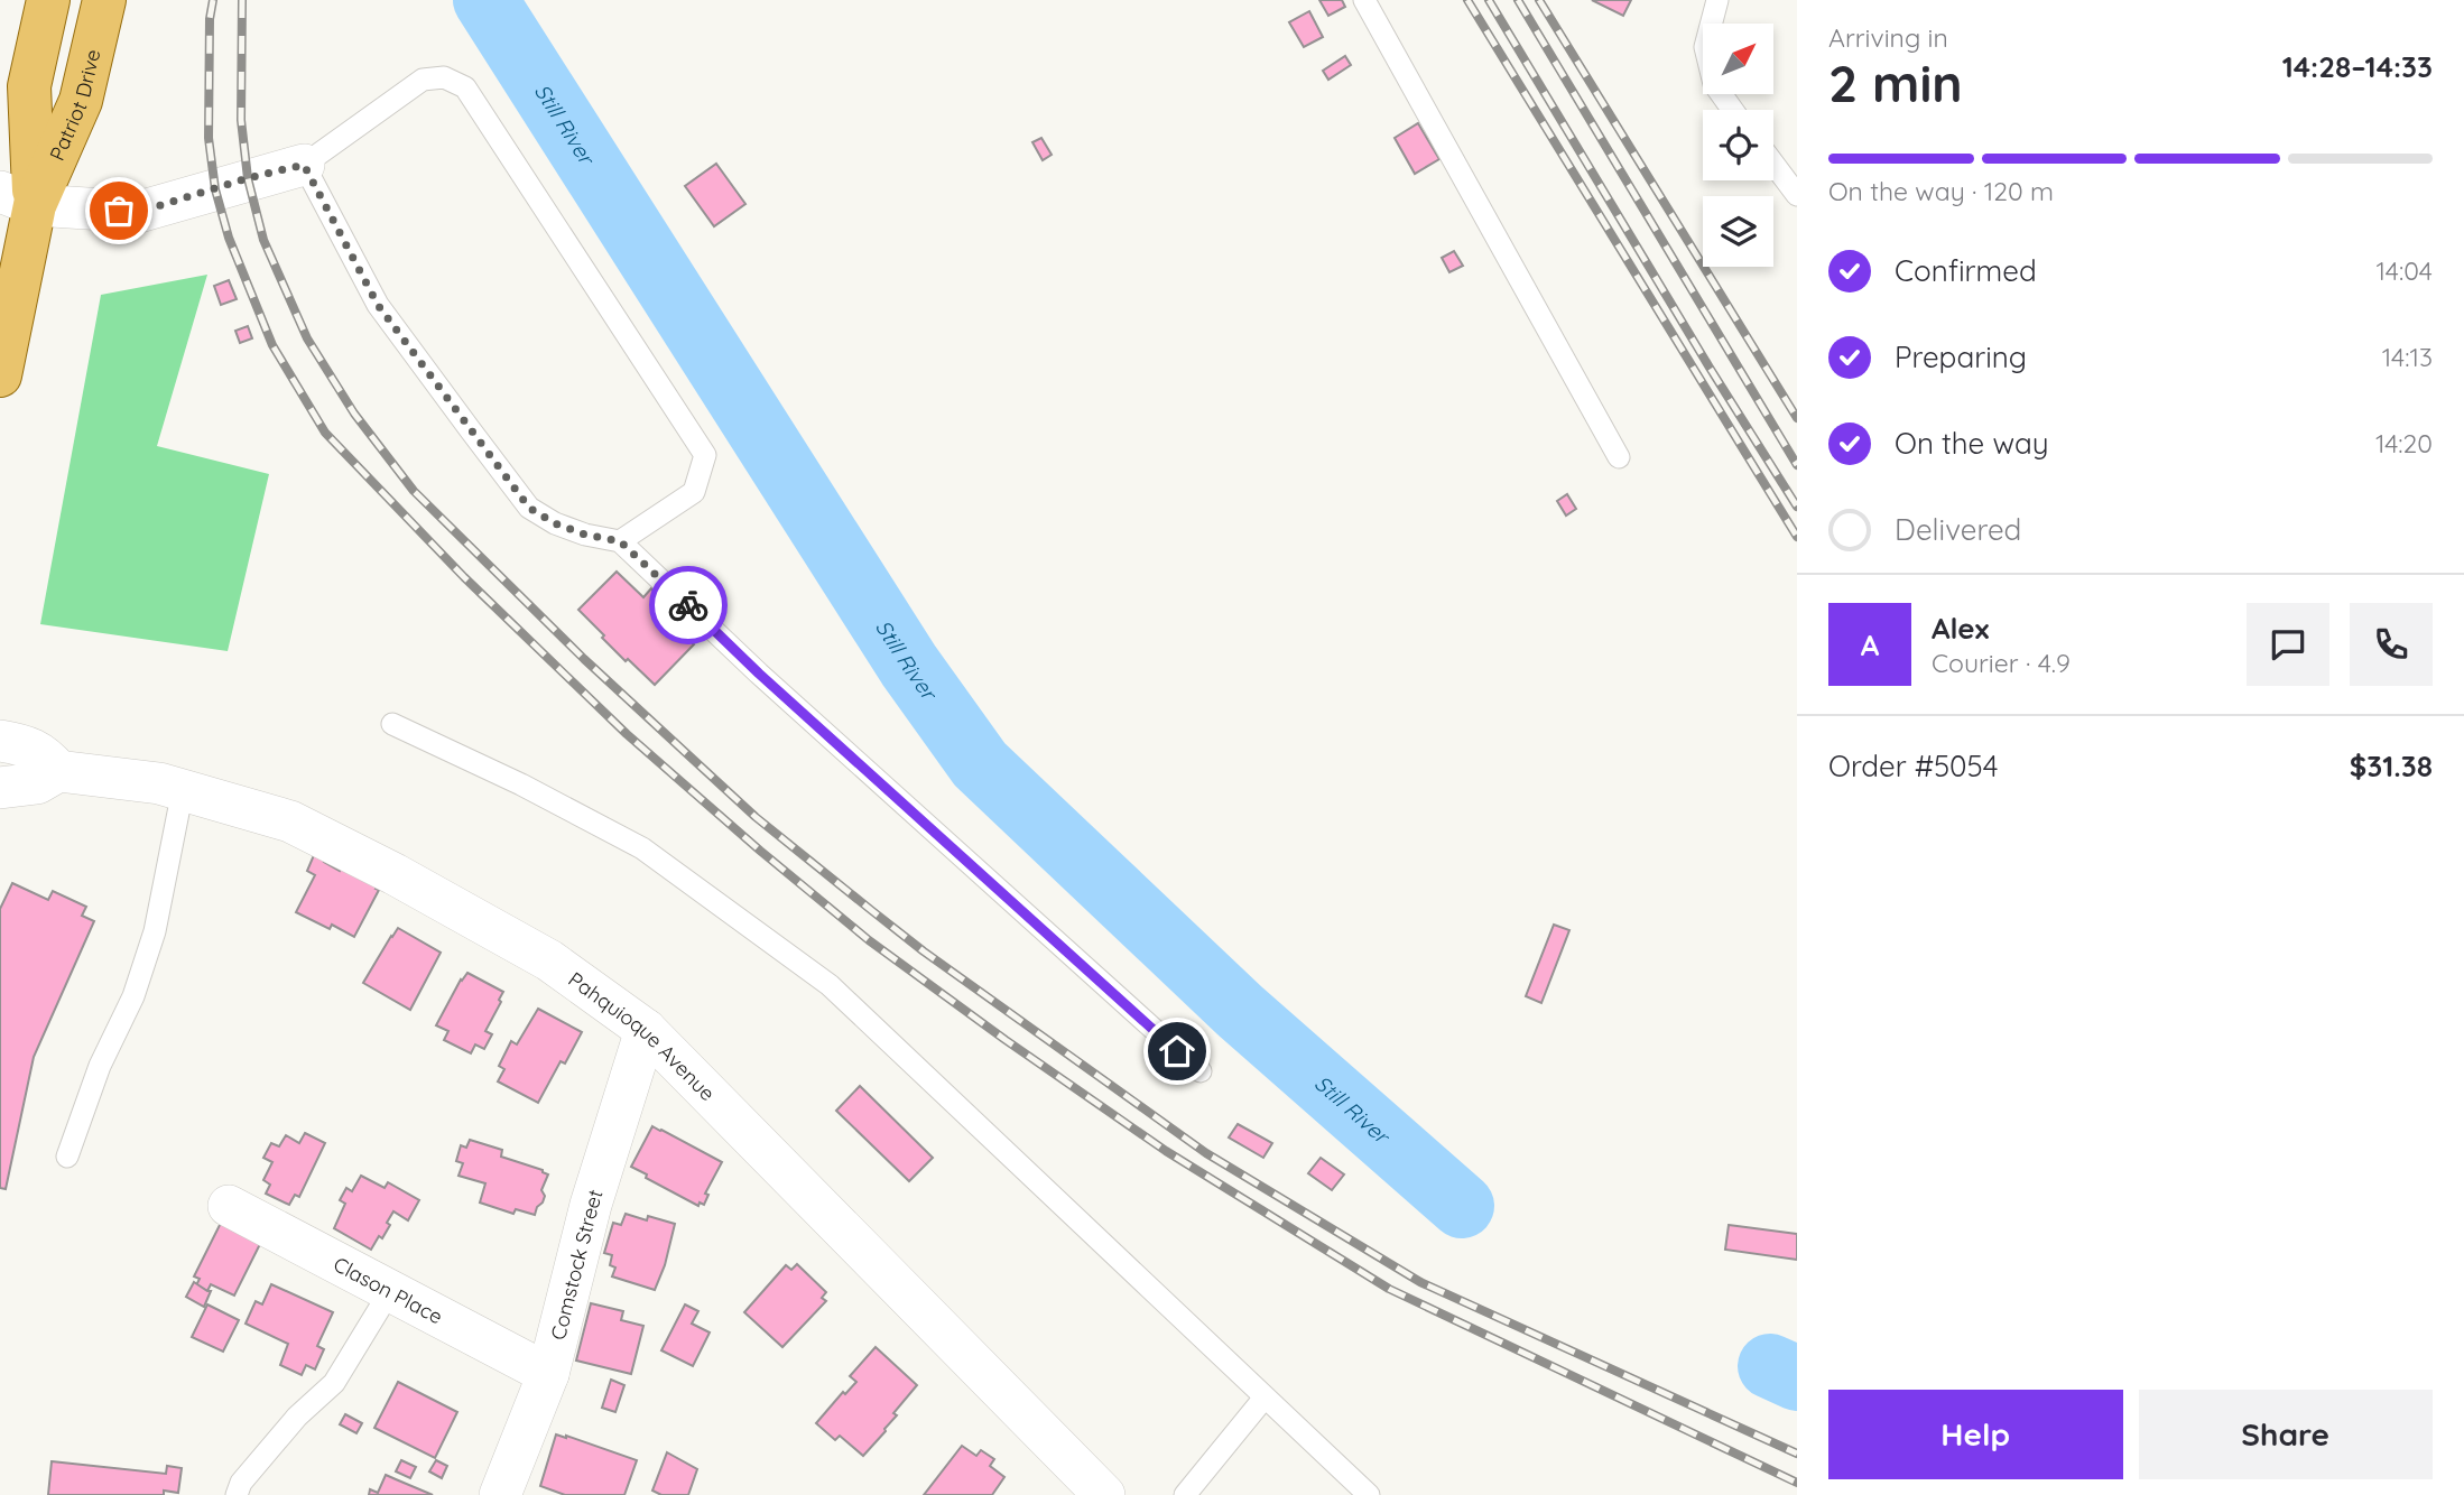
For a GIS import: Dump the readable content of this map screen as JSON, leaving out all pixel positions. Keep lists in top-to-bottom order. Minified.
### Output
{"streets":{"main road":["Patriot Drive"],"street":["Pahquioque Avenue","Comstock Street","Clason Place"]},"crossings":[["Pahquioque Avenue","Comstock Street"],["Comstock Street","Clason Place"]],"water":["Still River"],"north":"top right","page":{"heading":["2 min","Arriving in","14:28–14:33"],"panel":["Alex","Courier · 4.9","Order #5054","$31.38"],"bar":"On the way · 120 m","list":[["Confirmed","14:04"],["Preparing","14:13"],["On the way","14:20"],"Delivered"],"round":"A","buttons":["Help","Share"]}}
